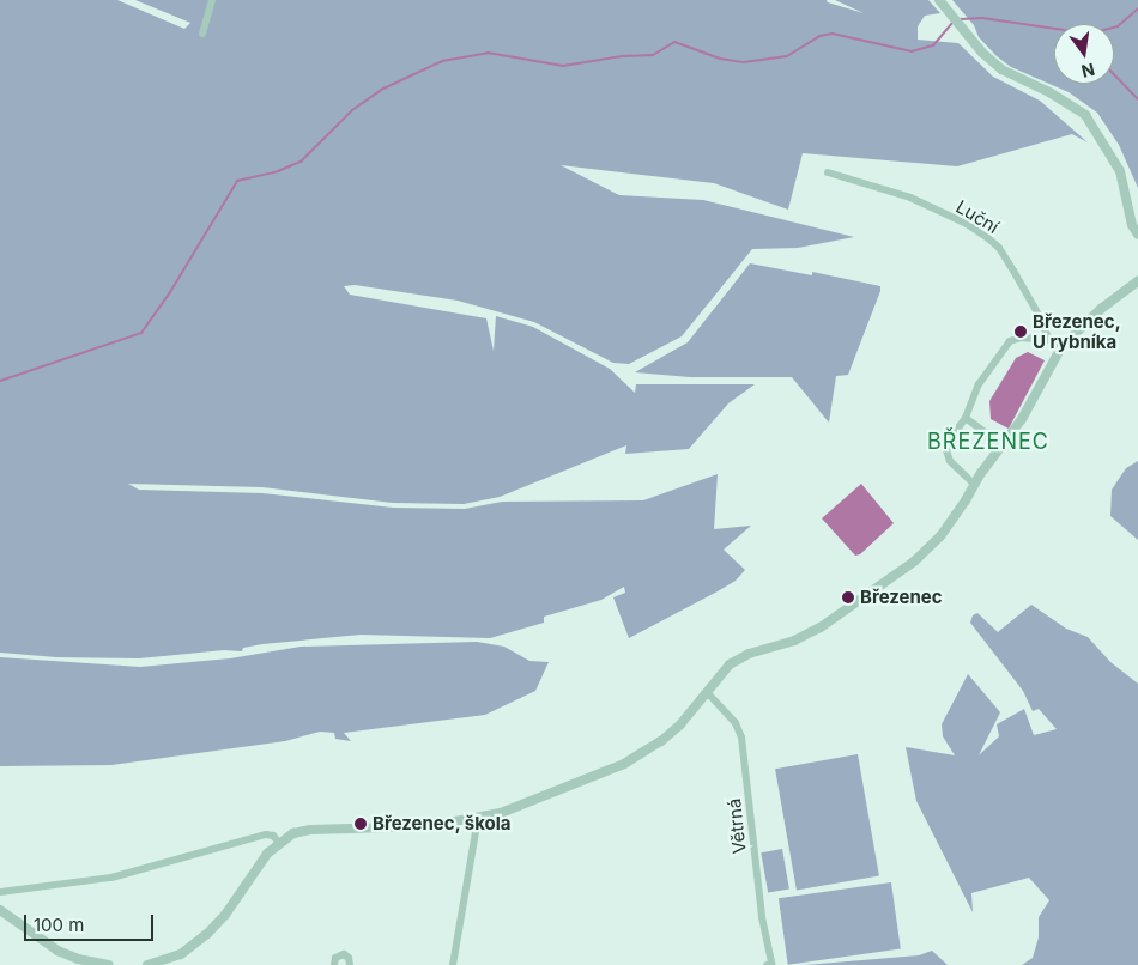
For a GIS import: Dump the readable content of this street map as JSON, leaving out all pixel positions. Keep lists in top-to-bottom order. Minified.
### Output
{"streets":{"street":["Luční","Větrná"]},"districts":["BŘEZENEC"],"places":["Březenec, U rybníka","Březenec","Březenec, škola"],"scale_bar":"100 m","north":"bottom"}
